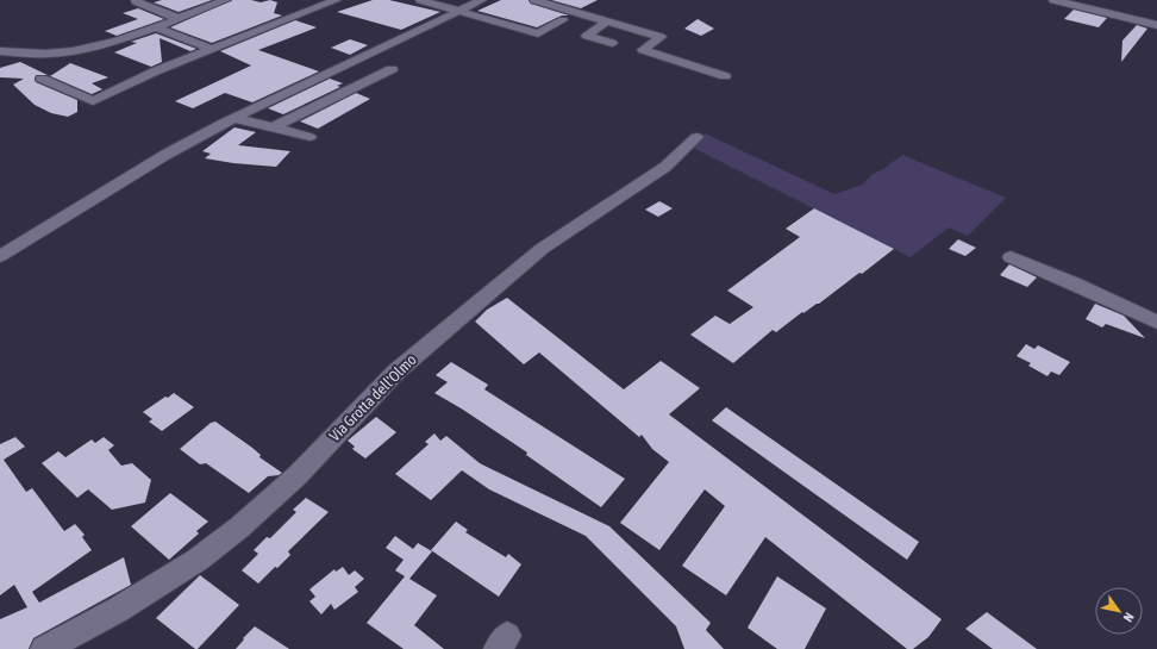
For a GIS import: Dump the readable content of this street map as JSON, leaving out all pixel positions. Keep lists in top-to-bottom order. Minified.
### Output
{"streets":{"street":["Via Grotta dell'Olmo"]},"north":"bottom right"}
